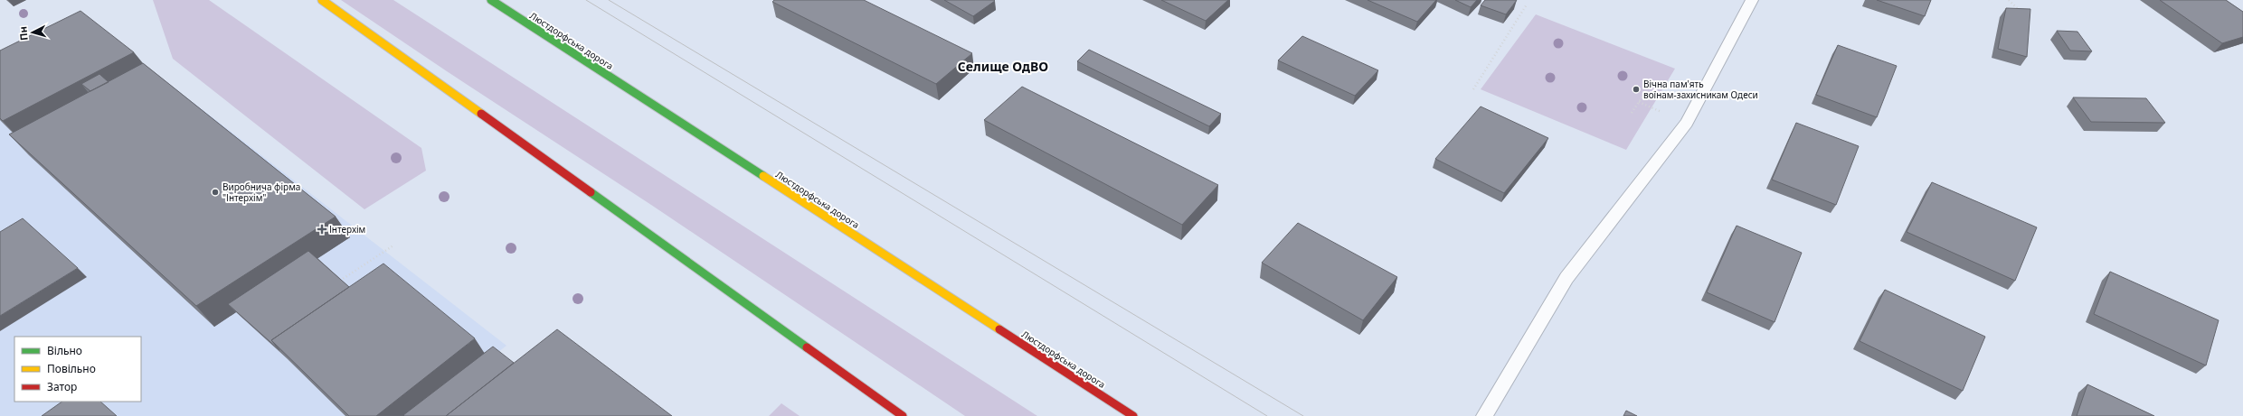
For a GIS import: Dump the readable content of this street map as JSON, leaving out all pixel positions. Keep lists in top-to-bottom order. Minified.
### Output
{"streets":{"main road":["Люстдорфська дорога"]},"districts":["Селище ОдВО"],"places":{"other":["Вічна пам'ять воїнам-захисникам Одеси","Виробнича фірма \"Інтерхім\""],"health":["Інтерхім"]},"legend":["Вільно","Повільно","Затор"],"north":"left"}
